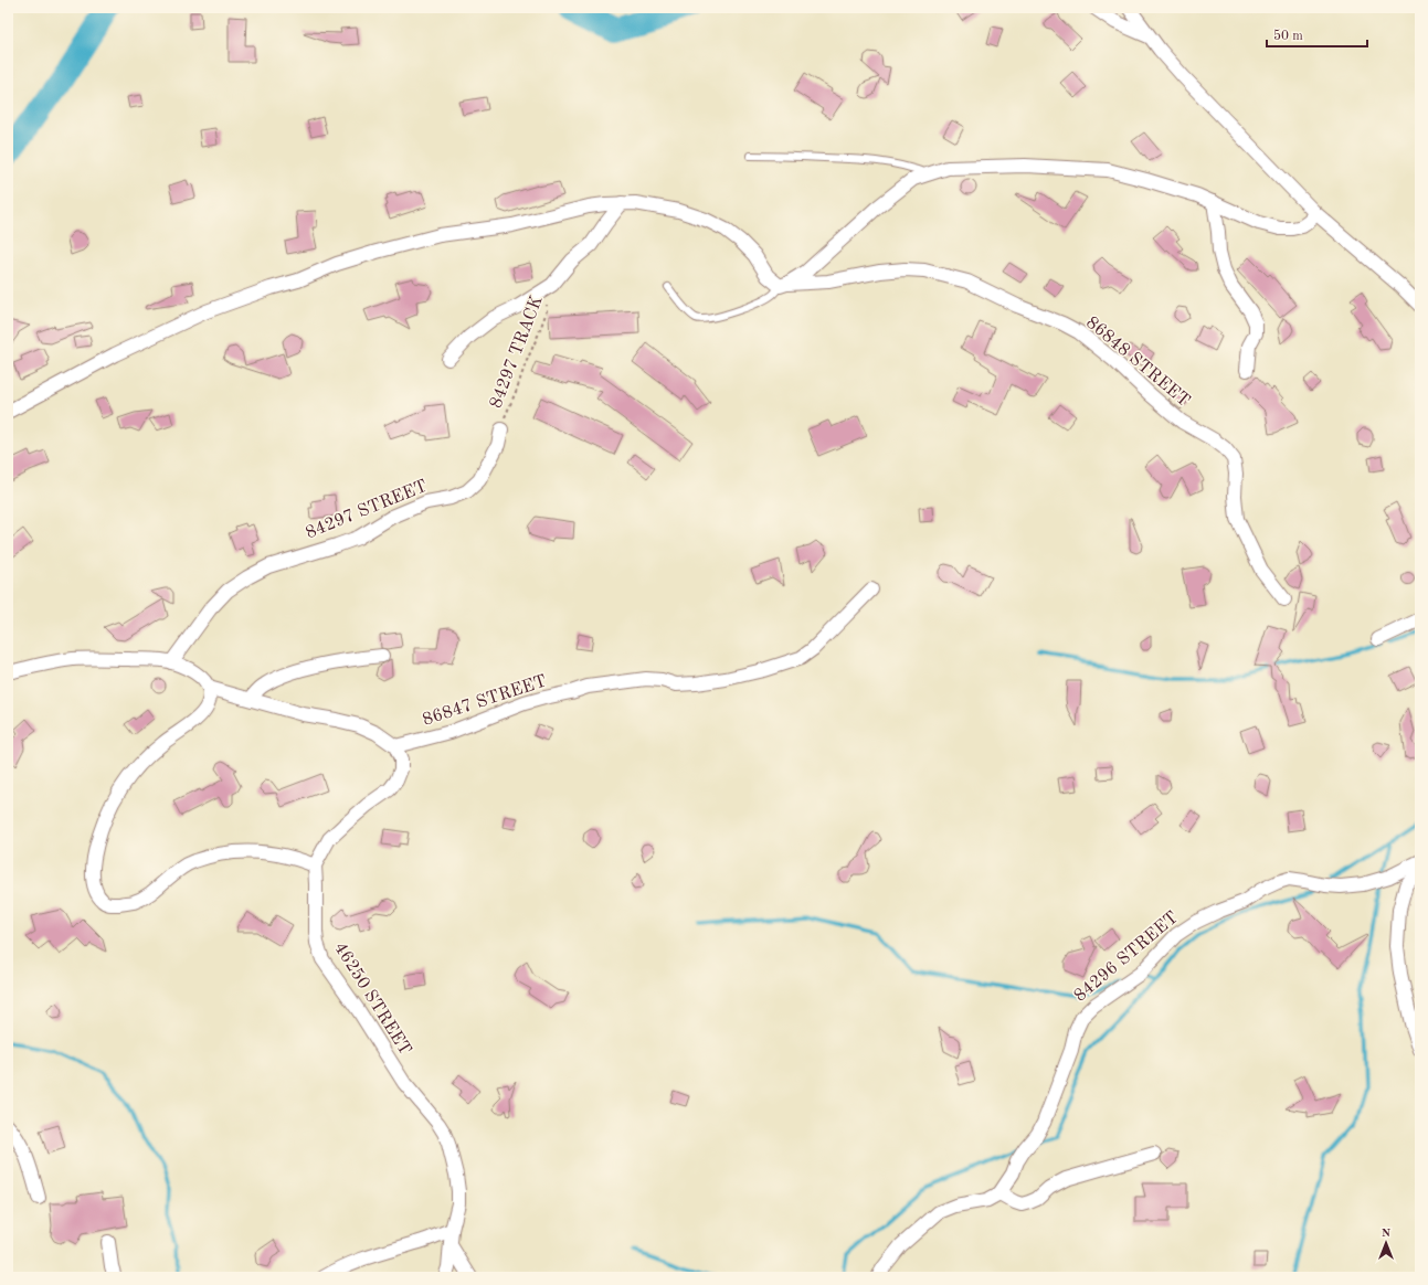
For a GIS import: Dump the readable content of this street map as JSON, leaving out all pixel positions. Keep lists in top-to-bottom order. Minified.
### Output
{"streets":{"street":["86848 STREET","84297 STREET","86847 STREET","84296 STREET","46250 STREET"],"path":["84297 TRACK"]},"crossings":[["84297 TRACK","84297 STREET"]],"scale_bar":"50 m","north":"top"}
